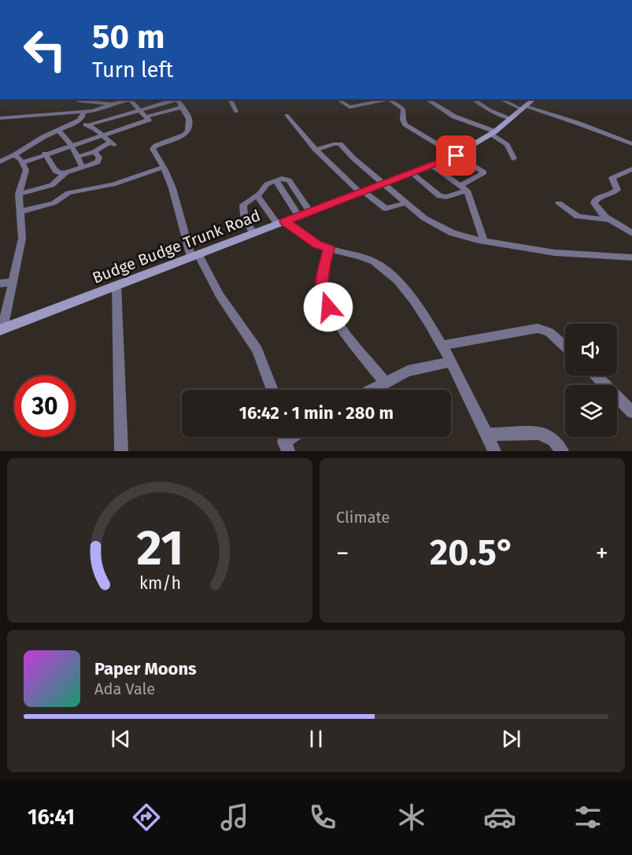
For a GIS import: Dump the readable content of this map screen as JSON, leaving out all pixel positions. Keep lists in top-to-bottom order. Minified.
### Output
{"streets":{"main road":["Budge Budge Trunk Road"]},"page":{"turn":["50 m","Turn left"],"limit":"30","trip":"16:42 · 1 min · 280 m","tile":"Climate","heat":["−","20.5°","+"],"song":["Paper Moons","Ada Vale"],"tabs":"16:41","gauge":["21","km/h"]}}
